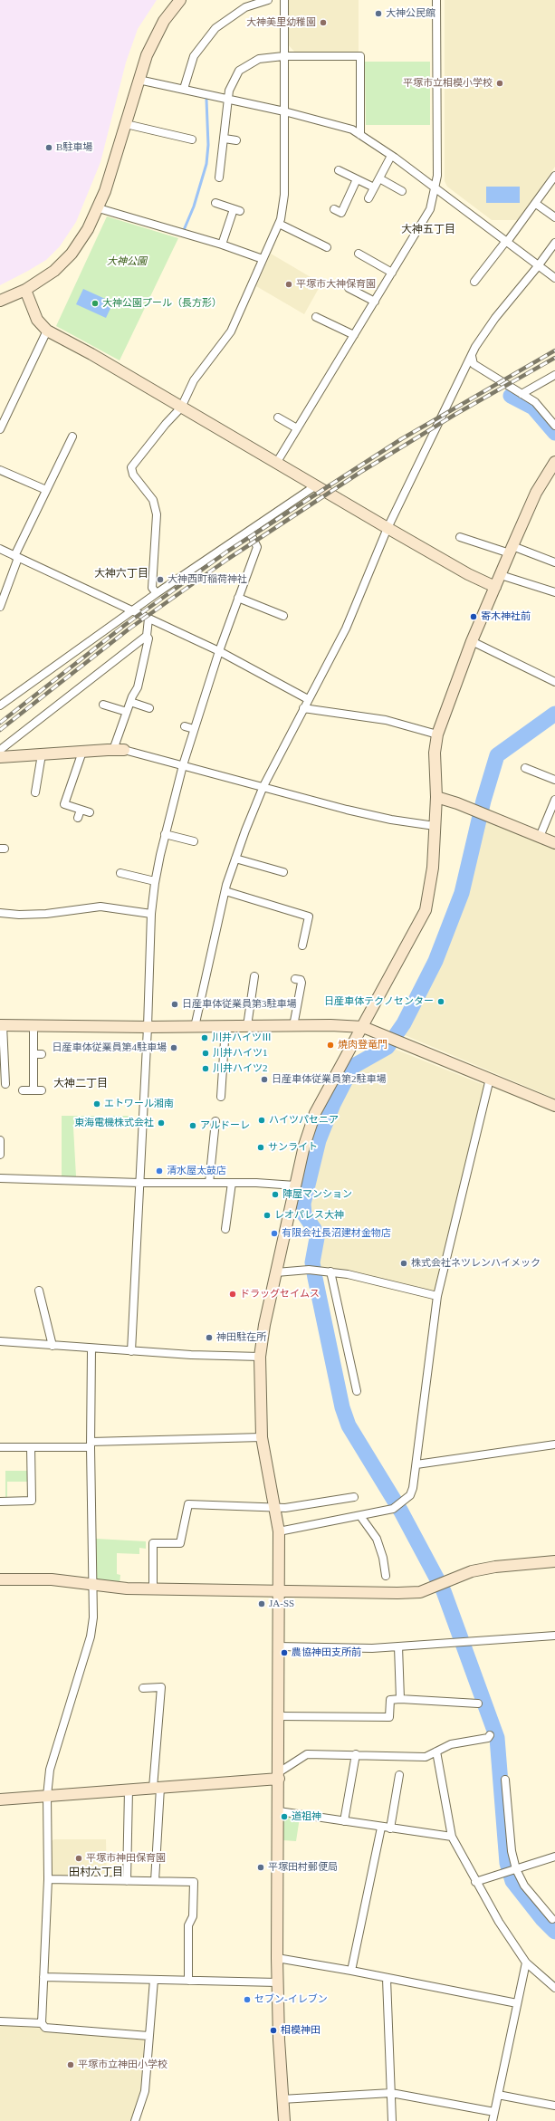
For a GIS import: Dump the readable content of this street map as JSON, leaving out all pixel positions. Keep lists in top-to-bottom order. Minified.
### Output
{"districts":["大神五丁目","大神六丁目","大神二丁目","田村六丁目"],"parks":["大神公園"],"places":["大神公民館","大神美里幼稚園","平塚市立相模小学校","B駐車場","平塚市大神保育園","大神公園プール（長方形）","大神西町稲荷神社","寄木神社前","日産車体テクノセンター","日産車体従業員第3駐車場","川井ハイツⅢ","焼肉登竜門","日産車体従業員第4駐車場","川井ハイツ1","川井ハイツ2","日産車体従業員第2駐車場","エトワール湘南","ハイツパセニア","東海電機株式会社","アルドーレ","サンライト","清水屋太鼓店","陣屋マンション","レオパレス大神","有限会社長沼建材金物店","株式会社ネツレンハイメック","ドラッグセイムス","神田駐在所","JA-SS","農協神田支所前","道祖神","平塚市神田保育園","平塚田村郵便局","セブン-イレブン","相模神田","平塚市立神田小学校"]}
